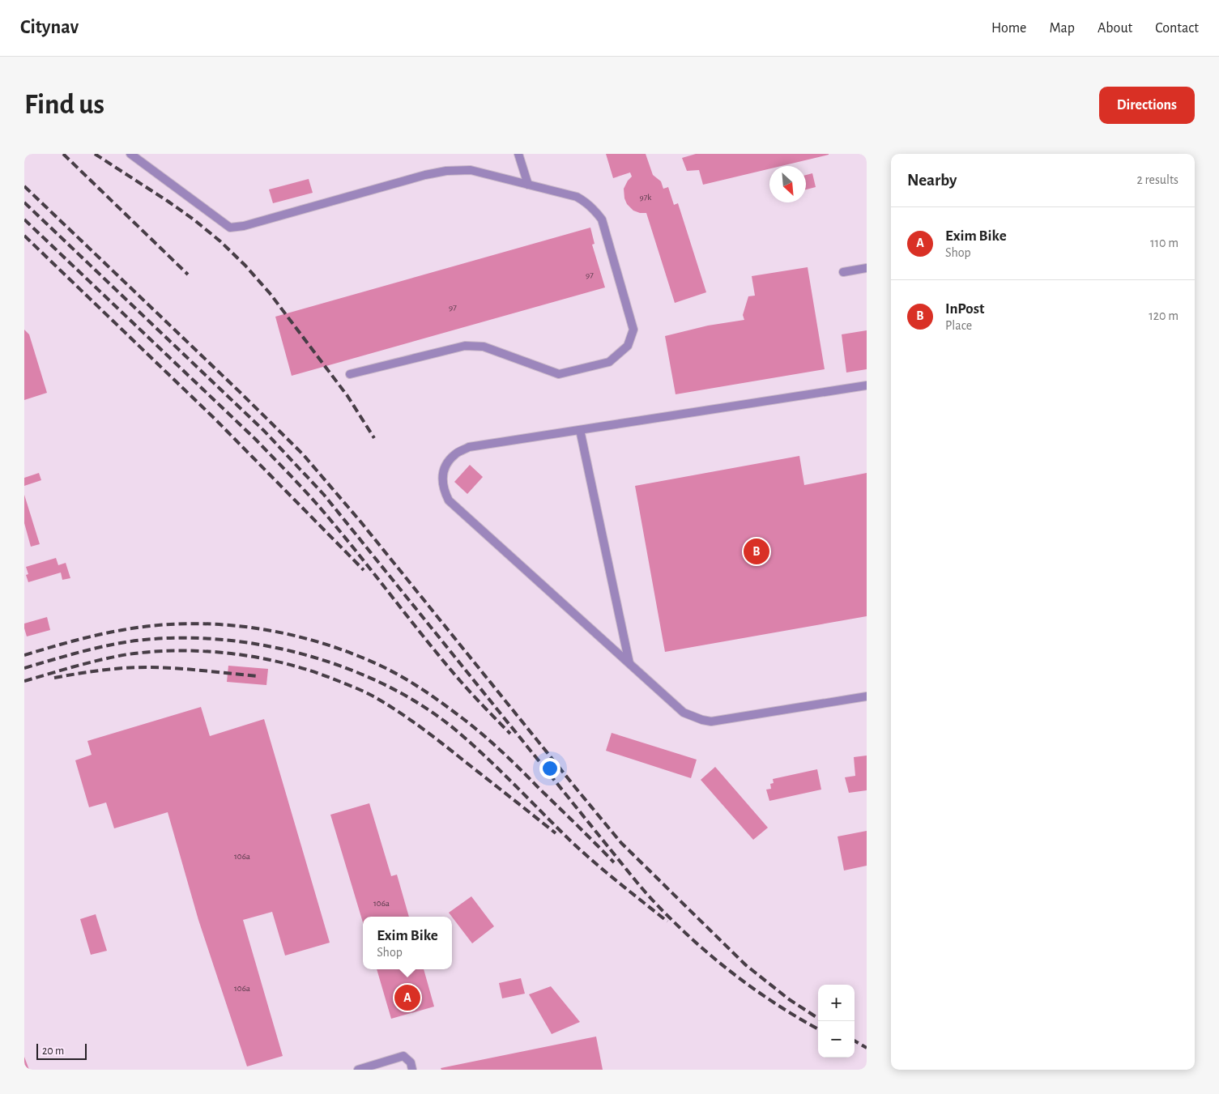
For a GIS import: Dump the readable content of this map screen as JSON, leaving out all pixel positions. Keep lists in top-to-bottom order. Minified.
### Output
{"house_numbers":["97k","97","97","106a","106a","106a"],"scale_bar":"20 m","north":"bottom right","page":{"header":"Citynav","nav":["Home","Map","About","Contact"],"buttons":"Directions","title":"Find us","heading":["Nearby","2 results"],"list":[{"mark":"A","name":"Exim Bike","note":"Shop","value":"110 m"},{"mark":"B","name":"InPost","note":"Place","value":"120 m"}],"pins":["B","A"],"popup":["Exim Bike","Shop"],"map_buttons":["+","−"],"scale":"20 m"}}
